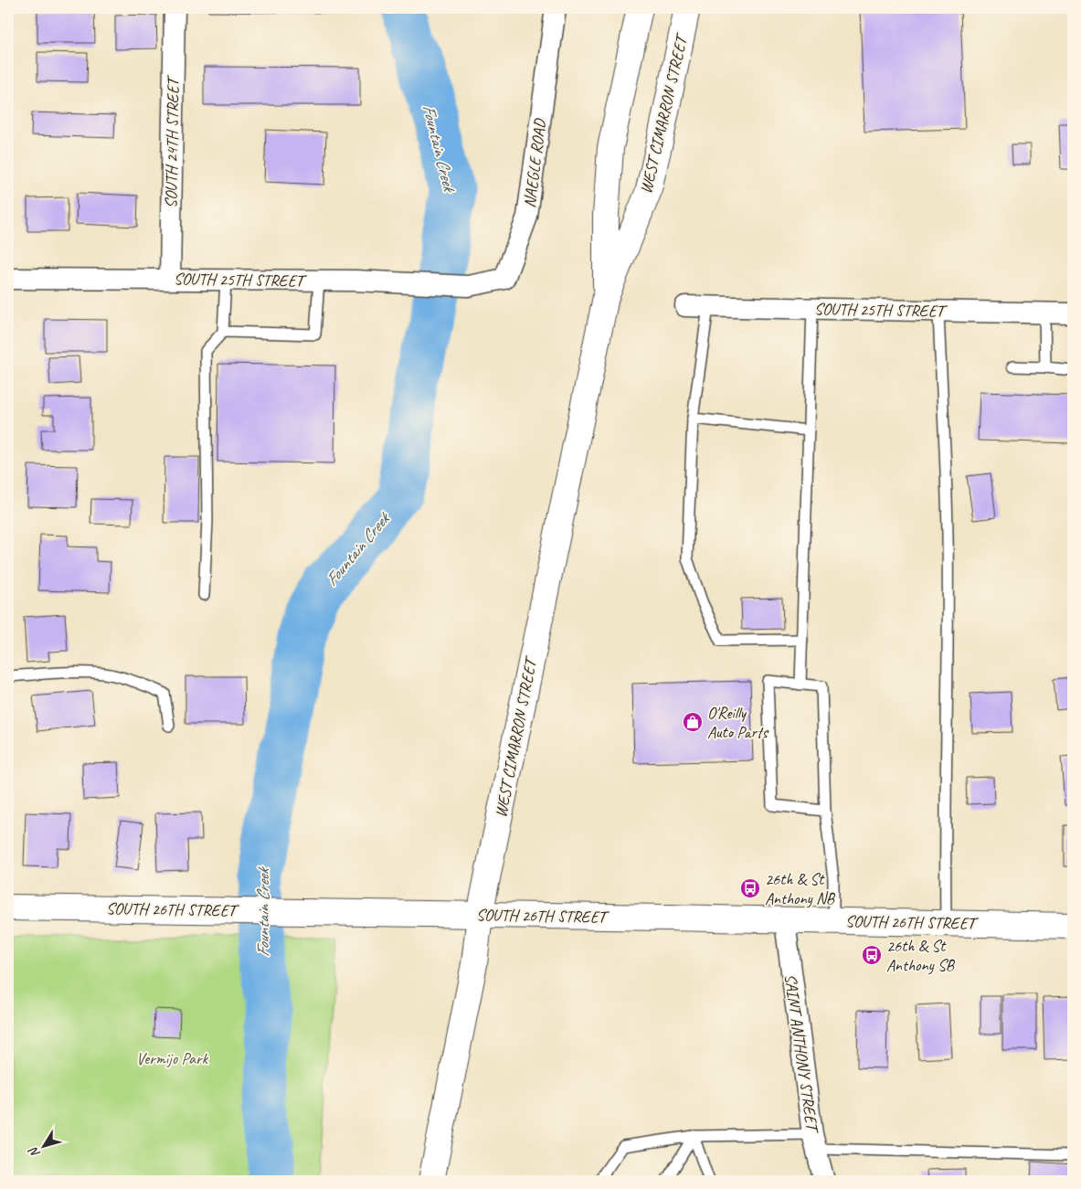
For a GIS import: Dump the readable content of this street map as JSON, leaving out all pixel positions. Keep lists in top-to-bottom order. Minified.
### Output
{"streets":{"main road":["WEST CIMARRON STREET","SOUTH 26TH STREET"],"street":["SOUTH 24TH STREET","NAEGLE ROAD","SOUTH 25TH STREET","SAINT ANTHONY STREET"]},"crossings":[["WEST CIMARRON STREET","SOUTH 26TH STREET"],["SOUTH 24TH STREET","SOUTH 25TH STREET"],["NAEGLE ROAD","SOUTH 25TH STREET"],["SOUTH 26TH STREET","SAINT ANTHONY STREET"]],"water":["Fountain Creek"],"parks":["Vermijo Park"],"places":{"shop":["O'Reilly Auto Parts"],"bus stop":["26th & St Anthony NB","26th & St Anthony SB"]},"north":"bottom left"}
